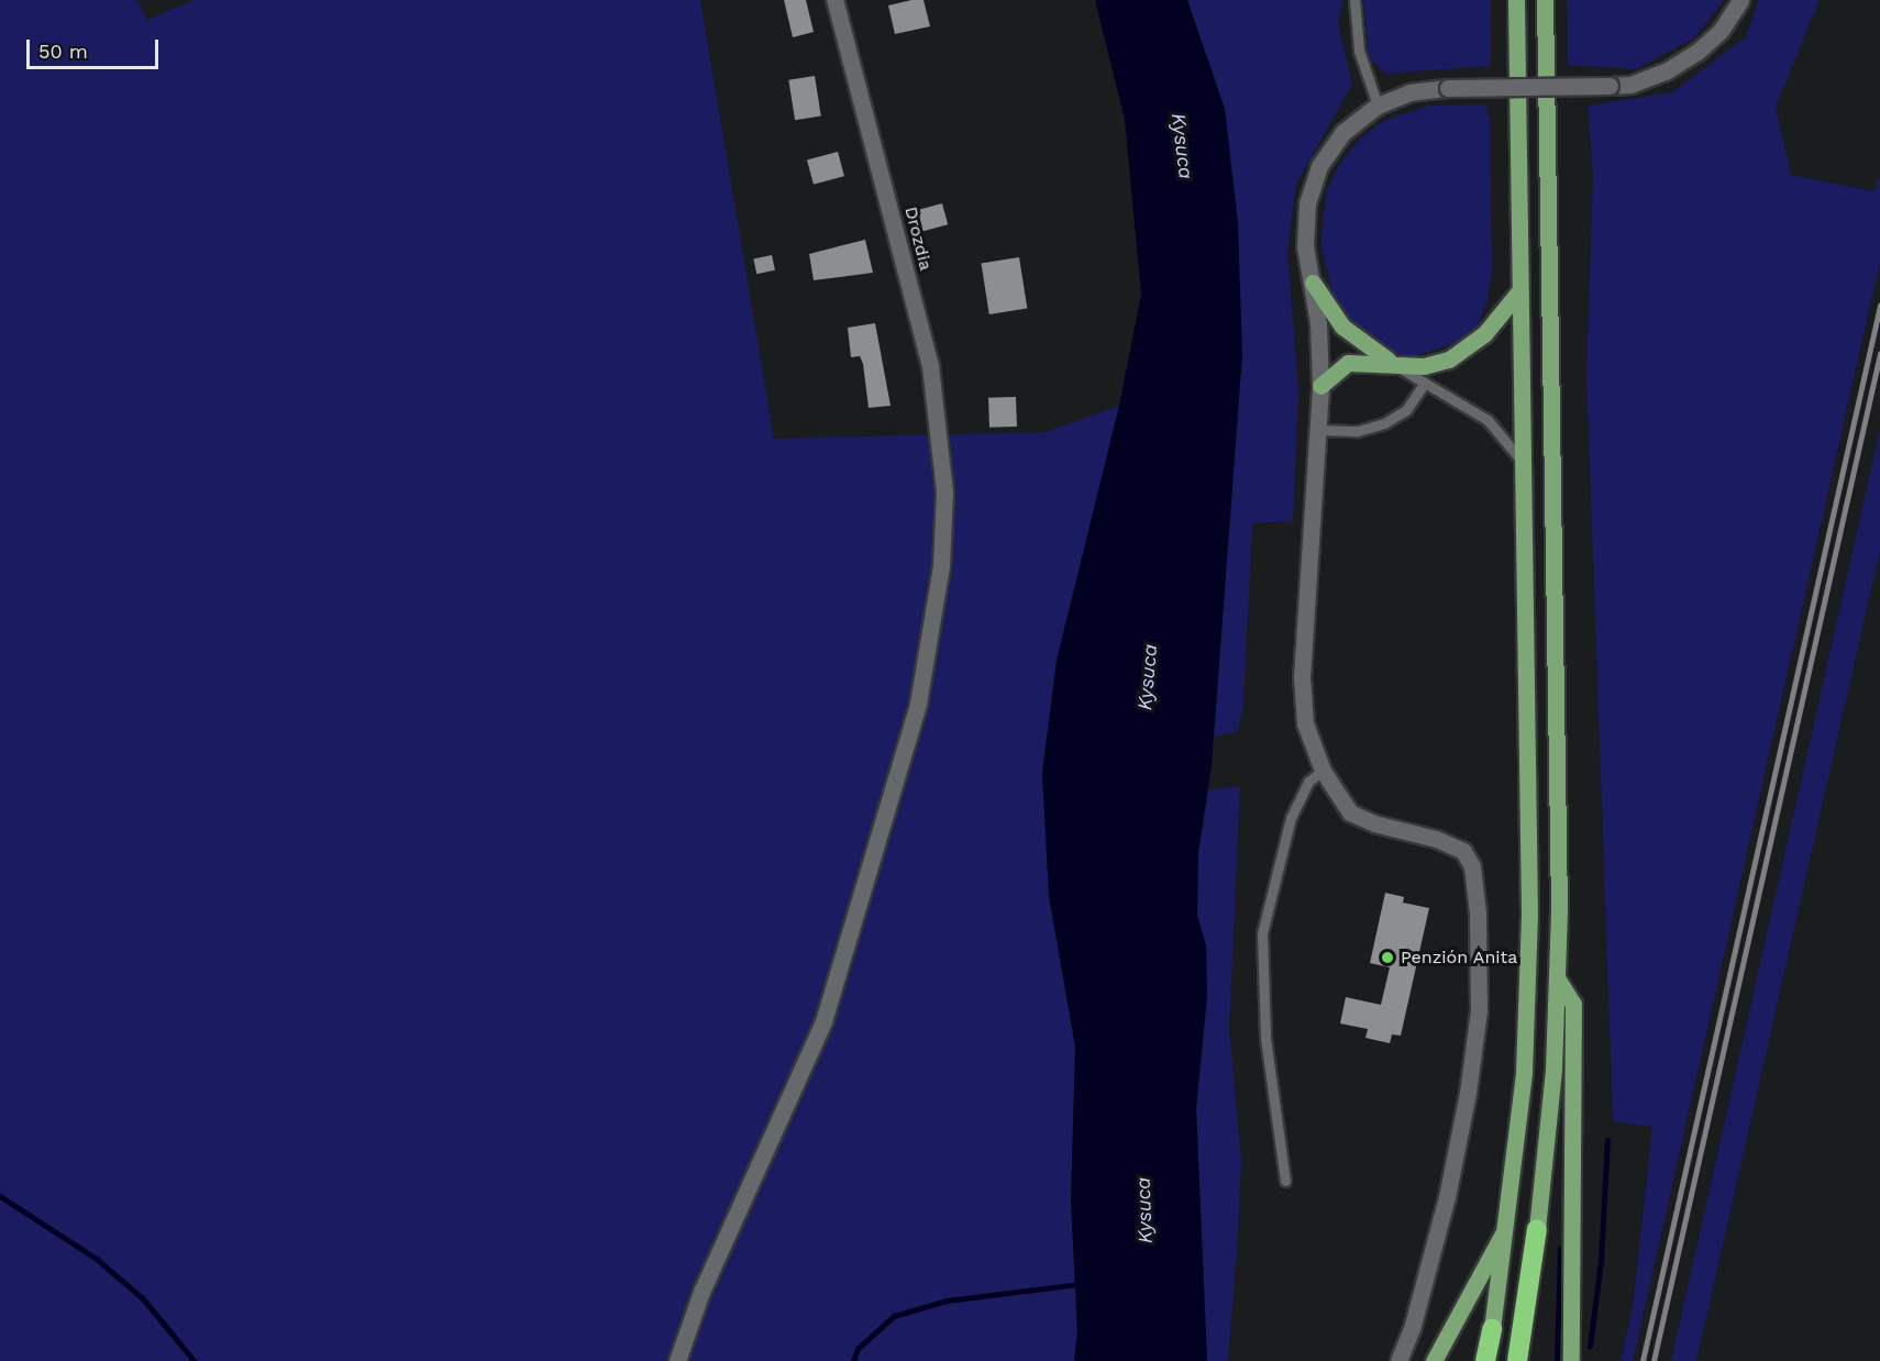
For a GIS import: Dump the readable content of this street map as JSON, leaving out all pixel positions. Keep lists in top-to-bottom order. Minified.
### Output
{"streets":{"street":["Drozdia"]},"water":["Kysuca"],"places":["Penzión Anita"],"scale_bar":"50 m"}
